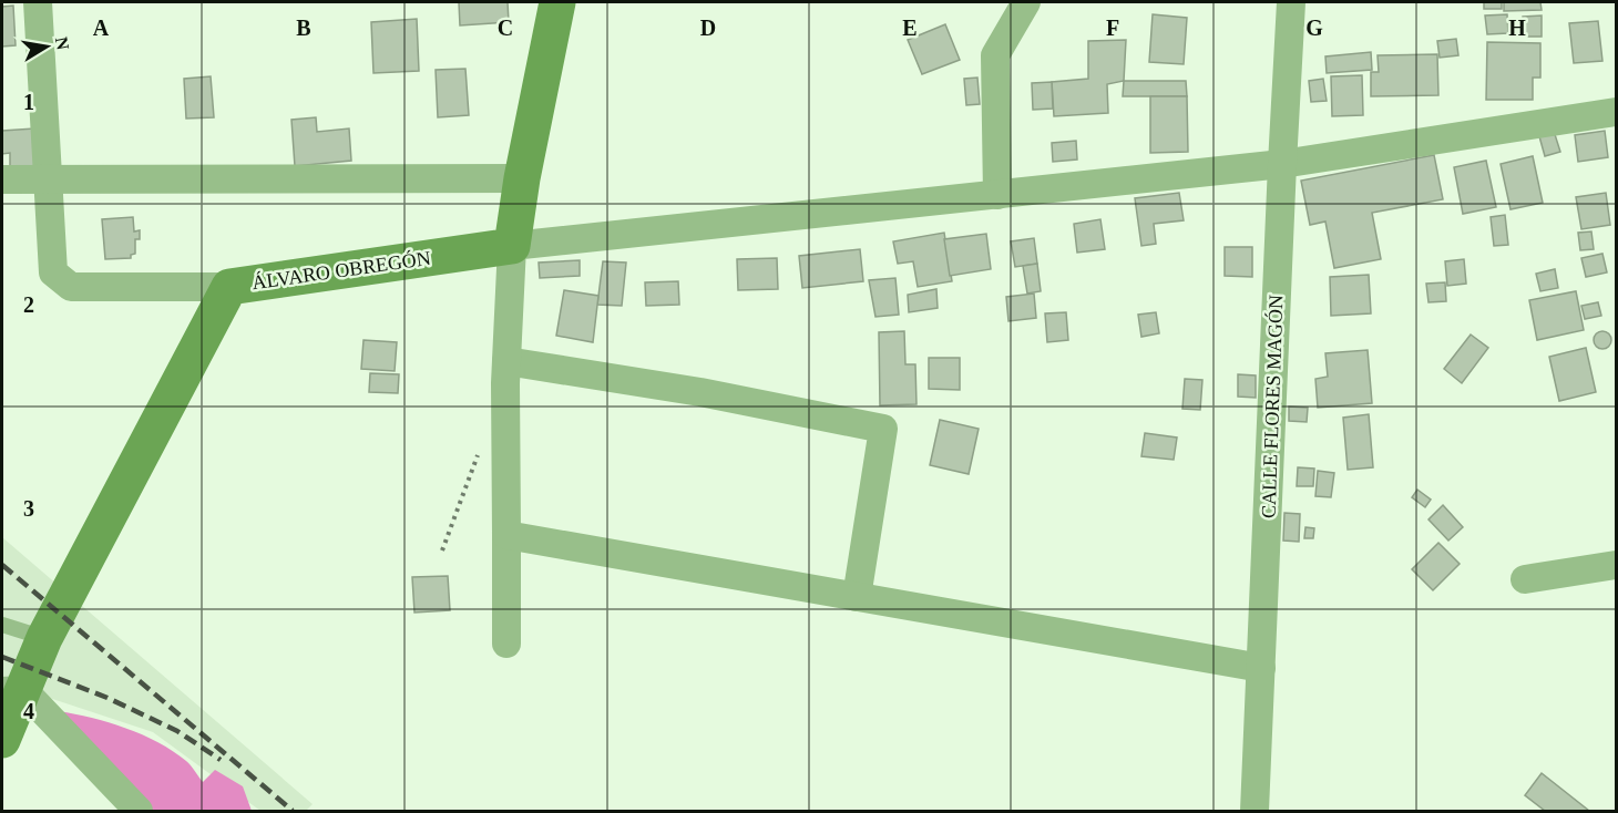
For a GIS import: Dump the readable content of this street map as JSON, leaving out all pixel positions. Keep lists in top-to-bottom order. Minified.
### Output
{"streets":{"street":["ÁLVARO OBREGÓN","CALLE FLORES MAGÓN"]},"north":"right","grid":{"columns":["A","B","C","D","E","F","G","H"],"rows":["1","2","3","4"]}}
